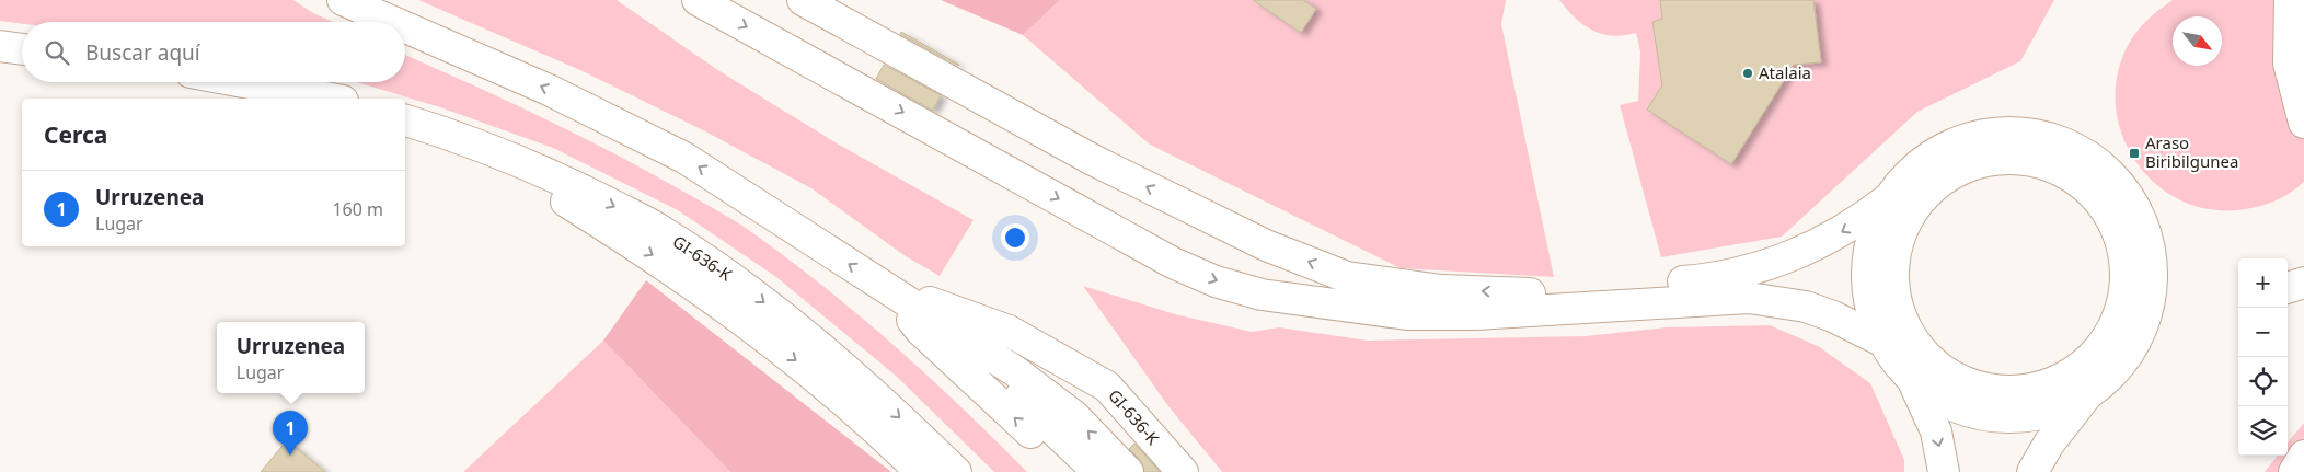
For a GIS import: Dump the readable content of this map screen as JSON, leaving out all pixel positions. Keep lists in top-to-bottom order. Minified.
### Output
{"streets":{"main road":["GI-636-K"]},"places":{"other":["Atalaia"],"transit":["Araso Biribilgunea"]},"north":"bottom right","page":{"search":"Buscar aquí","heading":"Cerca","list":[{"mark":"1","name":"Urruzenea","note":"Lugar","value":"160 m"}],"map_buttons":["+","−"],"popup":["Urruzenea","Lugar"],"pins":"1"}}
